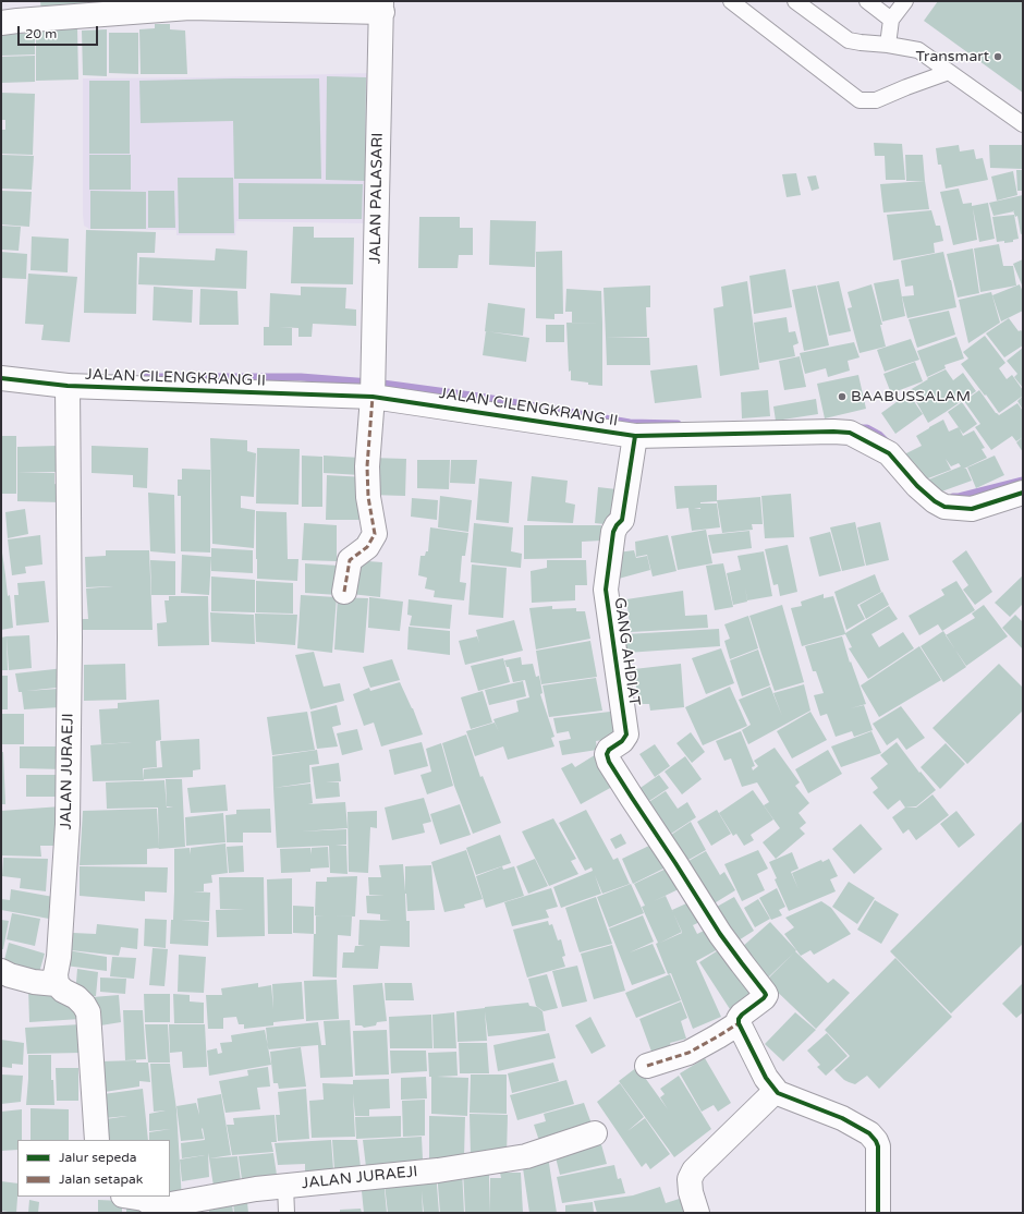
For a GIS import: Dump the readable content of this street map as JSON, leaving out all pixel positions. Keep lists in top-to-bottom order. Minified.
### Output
{"streets":{"street":["JALAN PALASARI","JALAN CILENGKRANG II","GANG AHDIAT","JALAN JURAEJI"]},"crossings":[["JALAN PALASARI","JALAN CILENGKRANG II"],["JALAN CILENGKRANG II","GANG AHDIAT"],["JALAN CILENGKRANG II","JALAN JURAEJI"]],"places":["Transmart","BAABUSSALAM"],"legend":["Jalur sepeda","Jalan setapak"],"scale_bar":"20 m"}
